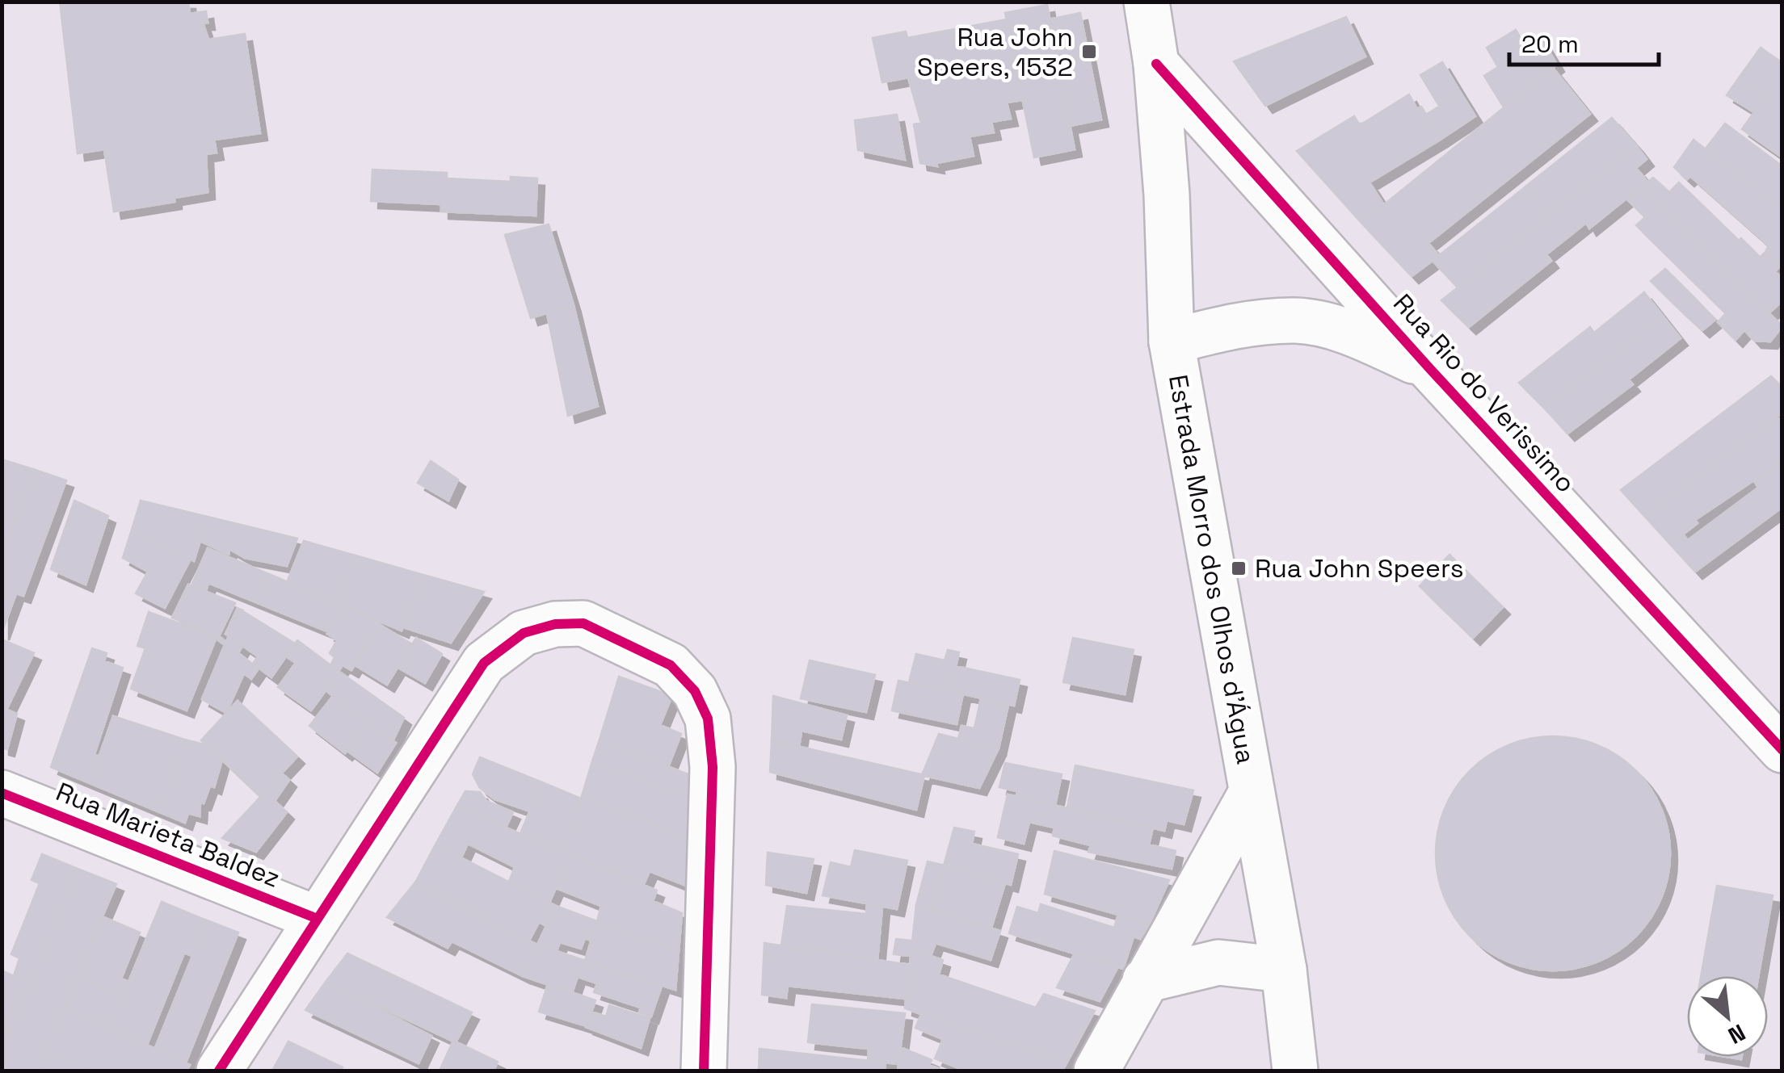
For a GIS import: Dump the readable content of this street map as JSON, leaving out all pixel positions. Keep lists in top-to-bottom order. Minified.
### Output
{"streets":{"street":["Rua Rio do Verissimo","Estrada Morro dos Olhos d'Água","Rua Marieta Baldez"]},"crossings":[["Rua Rio do Verissimo","Estrada Morro dos Olhos d'Água"]],"places":{"transit":["Rua John Speers, 1532","Rua John Speers"]},"scale_bar":"20 m","north":"bottom right"}
